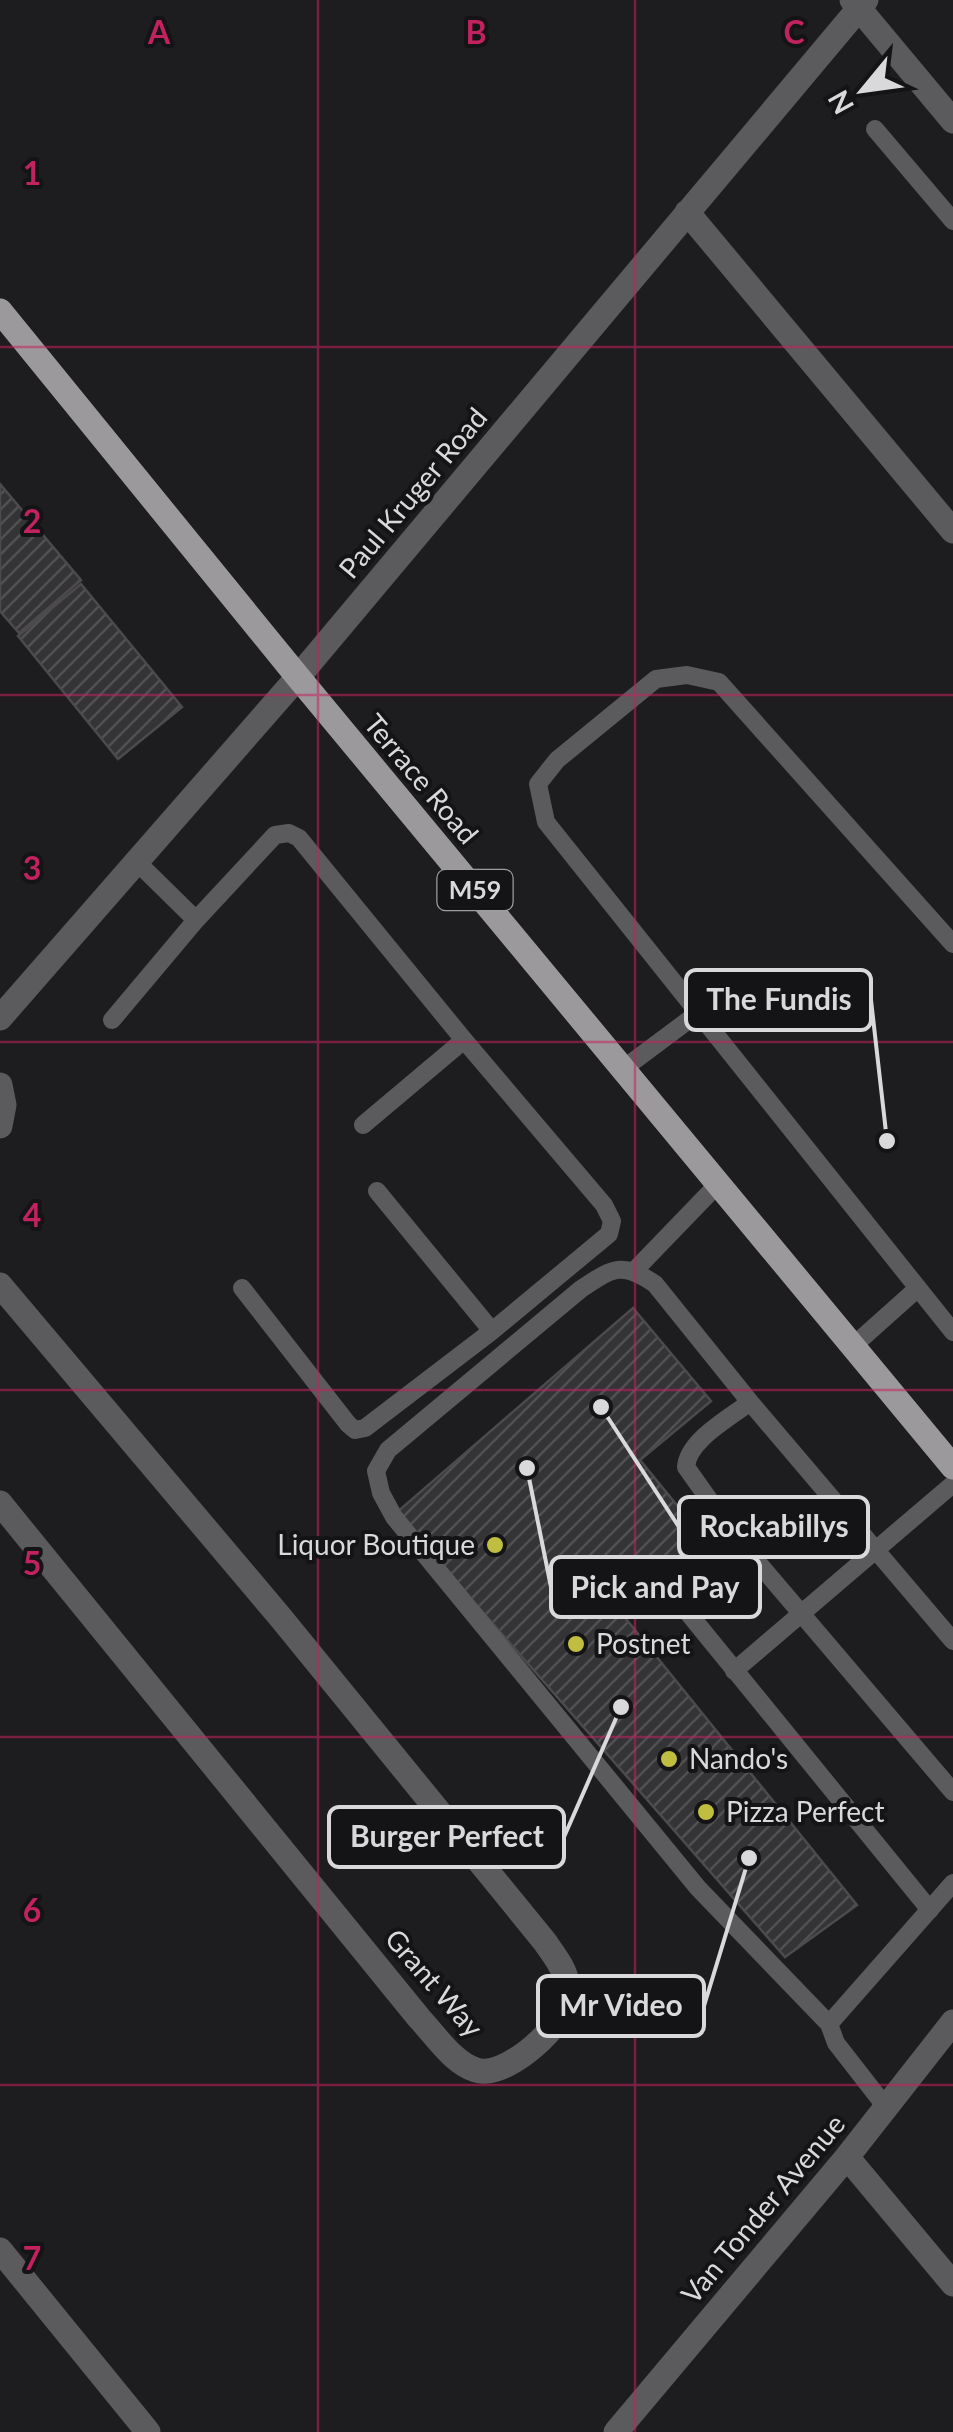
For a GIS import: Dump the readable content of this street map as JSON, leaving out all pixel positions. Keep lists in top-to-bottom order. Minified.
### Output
{"streets":{"main road":["Terrace Road","M59"],"street":["Paul Kruger Road","Grant Way","Van Tonder Avenue"]},"crossings":[["Paul Kruger Road","Terrace Road"]],"places":["The Fundis","Rockabillys","Pick and Pay","Liquor Boutique","Postnet","Burger Perfect","Nando's","Pizza Perfect","Mr Video"],"north":"bottom left","grid":{"columns":["A","B","C"],"rows":["1","2","3","4","5","6","7"]}}
